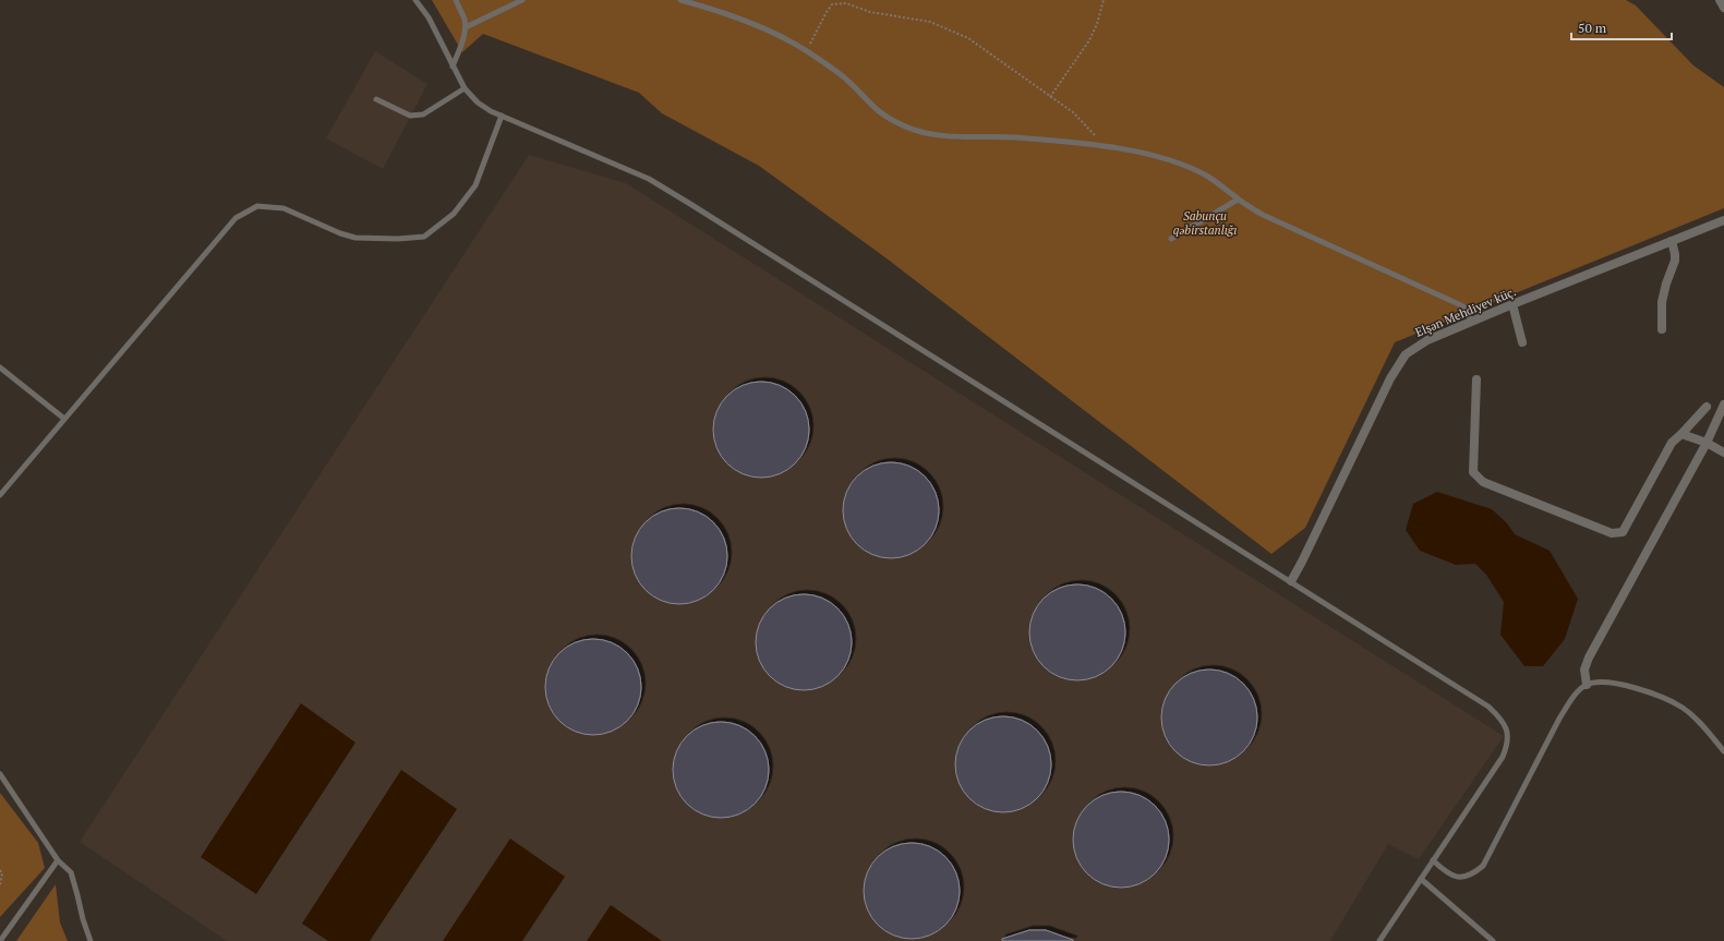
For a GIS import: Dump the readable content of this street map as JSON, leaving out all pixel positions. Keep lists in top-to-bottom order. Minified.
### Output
{"streets":{"street":["Elşən Mehdiyev küç."]},"parks":["Sabunçu qəbirstanlığı"],"scale_bar":"50 m"}
